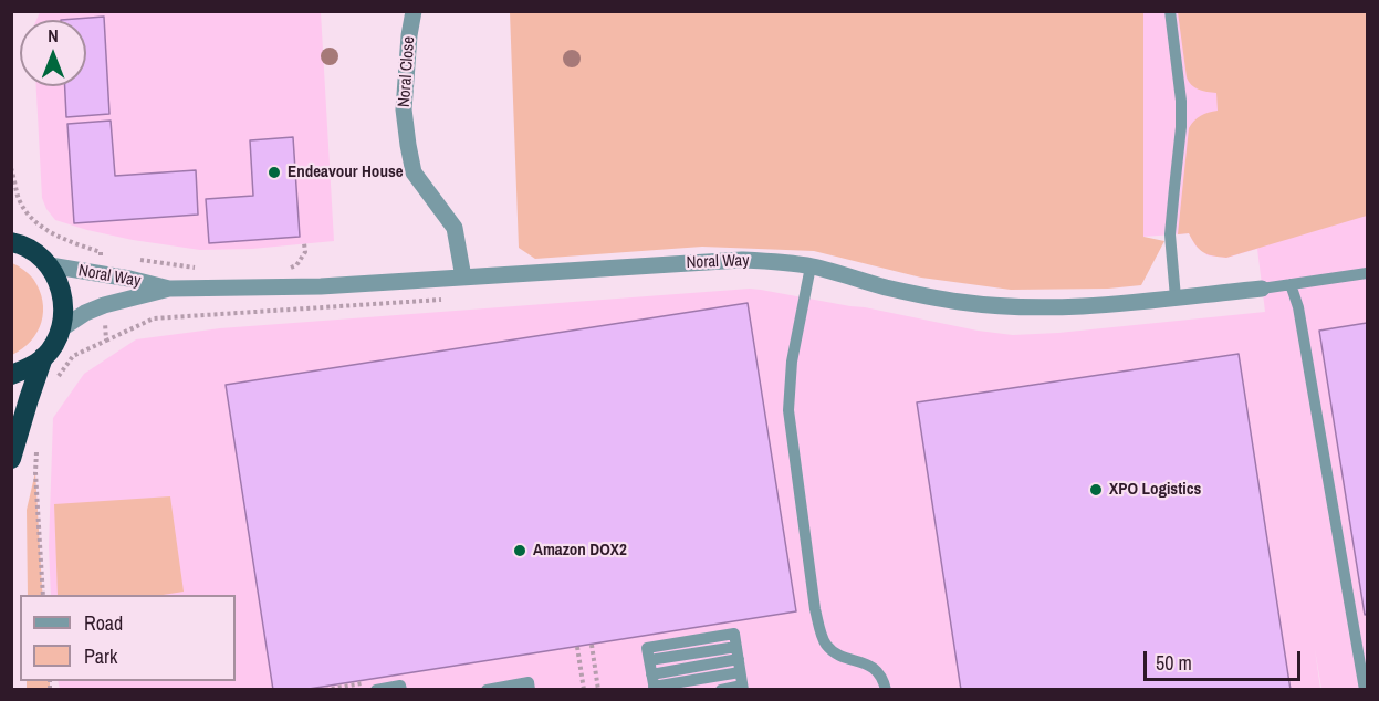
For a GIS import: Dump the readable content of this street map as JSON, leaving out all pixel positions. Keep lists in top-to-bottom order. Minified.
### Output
{"streets":{"street":["Noral Close","Noral Way"]},"crossings":[["Noral Close","Noral Way"]],"places":["Endeavour House","XPO Logistics","Amazon DOX2"],"legend":["Road","Park"],"scale_bar":"50 m","north":"top"}
